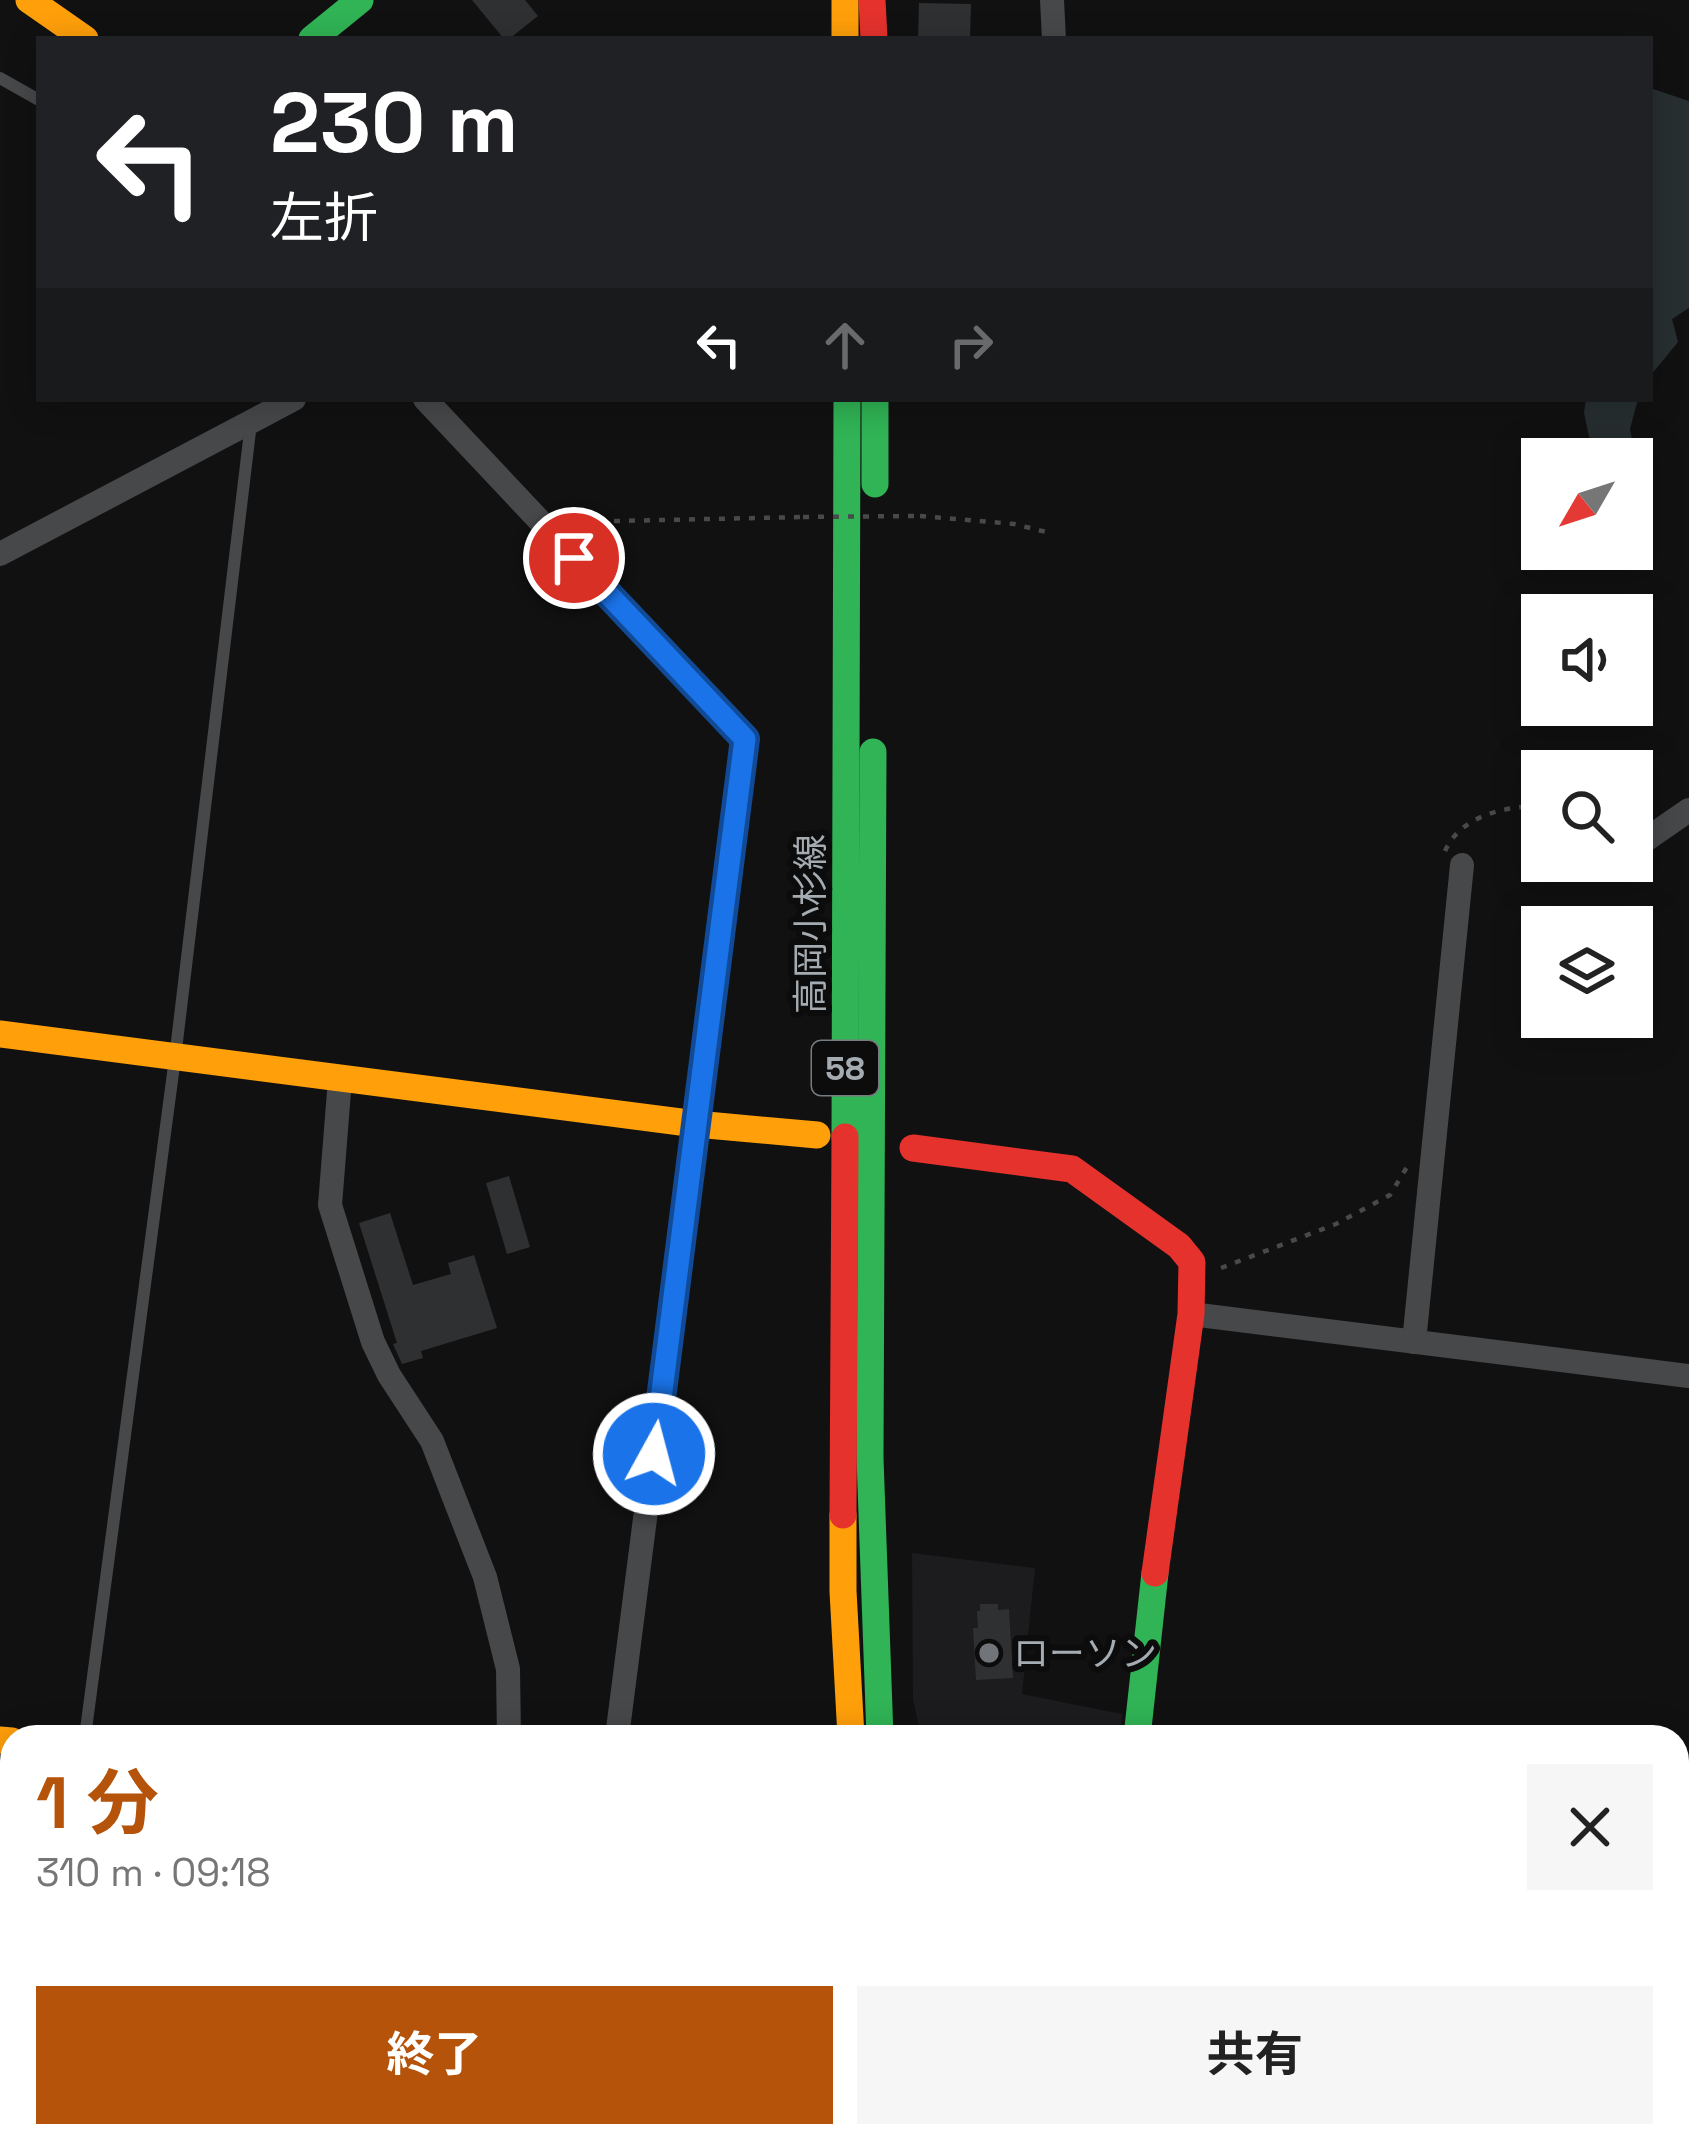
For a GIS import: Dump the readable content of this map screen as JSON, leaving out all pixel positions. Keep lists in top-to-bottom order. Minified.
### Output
{"streets":{"main road":["高岡小杉線","58"]},"places":["ローソン"],"north":"bottom left","page":{"turn":["230 m","左折"],"heading":["1 分","310 m · 09:18"],"buttons":["終了","共有"]}}
